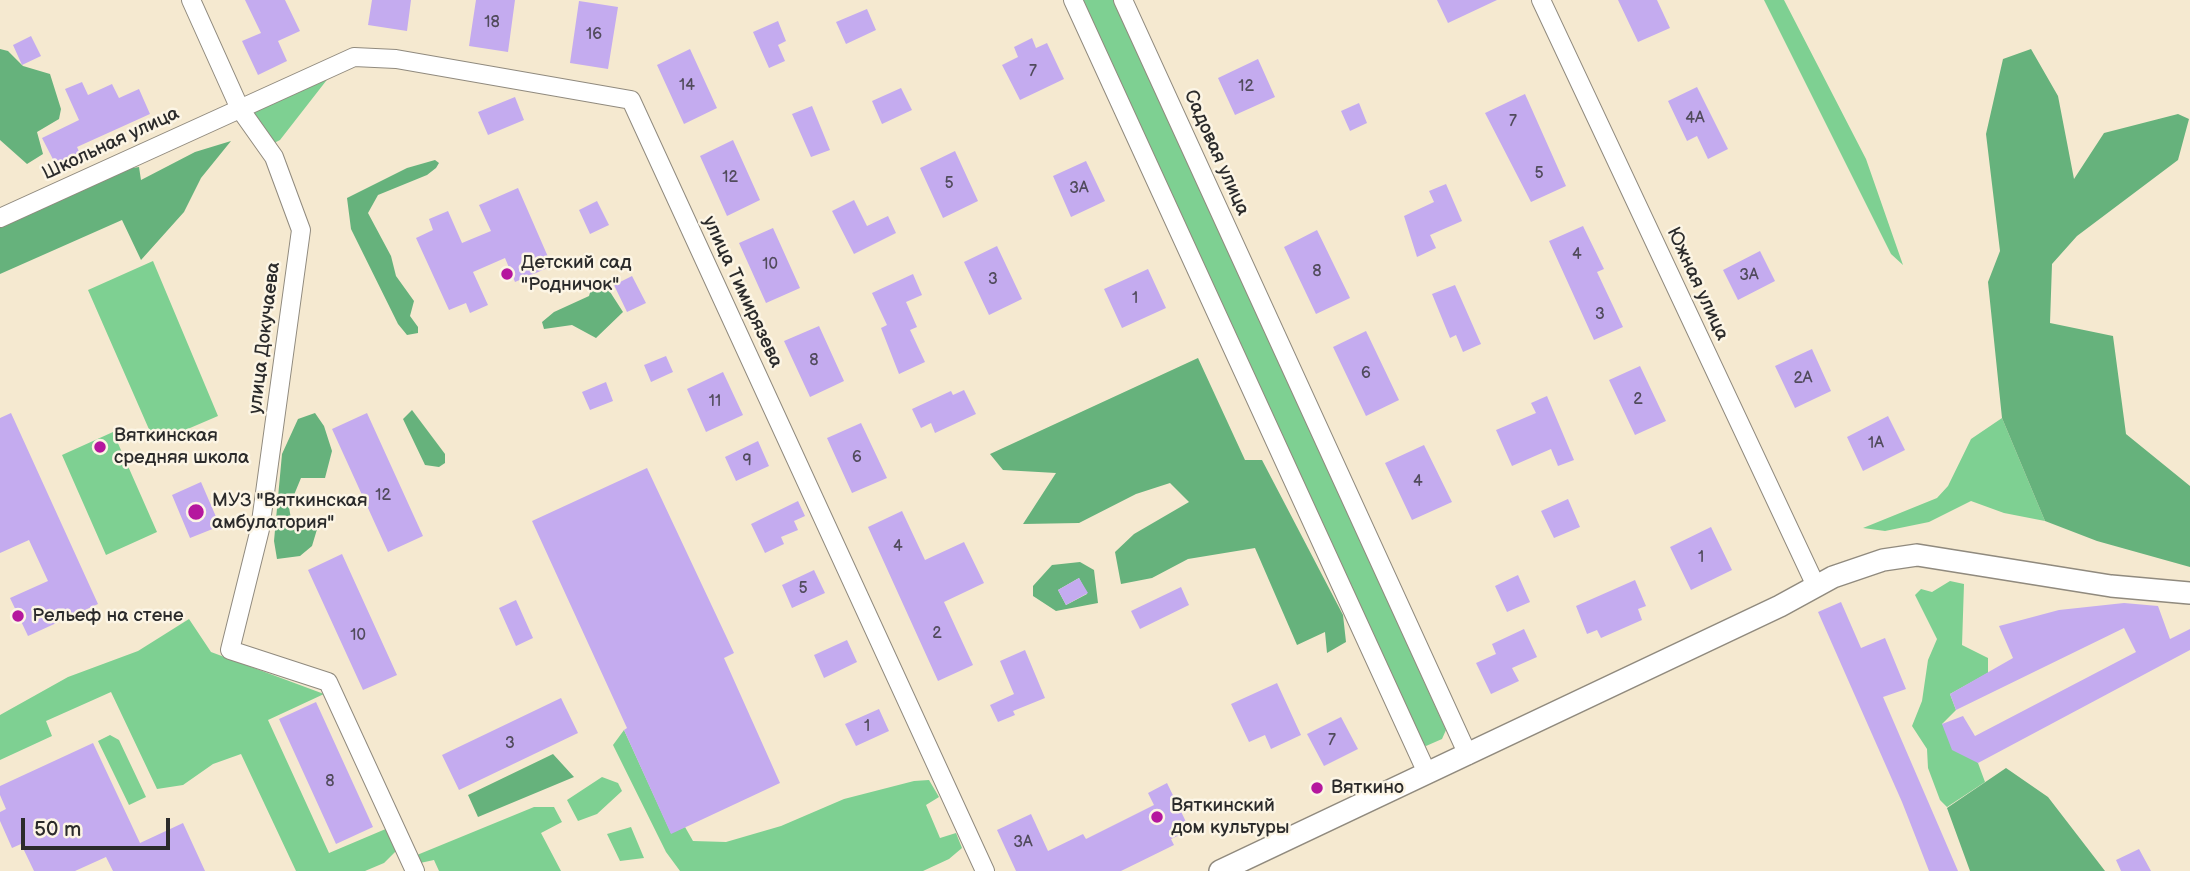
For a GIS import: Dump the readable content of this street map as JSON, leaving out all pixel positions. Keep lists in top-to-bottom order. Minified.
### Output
{"streets":{"street":["Школьная улица","Садовая улица","Южная улица","улица Тимирязева","улица Докучаева"]},"crossings":[["Школьная улица","улица Тимирязева"],["Школьная улица","улица Докучаева"],["улица Тимирязева","улица Докучаева"]],"places":["Детский сад \"Родничок\"","Вяткинская средняя школа","МУЗ \"Вяткинская амбулатория\"","Рельеф на стене","Вяткино","Вяткинский дом культуры"],"house_numbers":["18","16","7","14","12","4А","7","5","12","5","3А","4","10","8","3А","3","1","3","8","6","2А","2","11","1А","6","9","4","12","4","1","5","2","10","1","7","3","8","3А"],"scale_bar":"50 m"}
